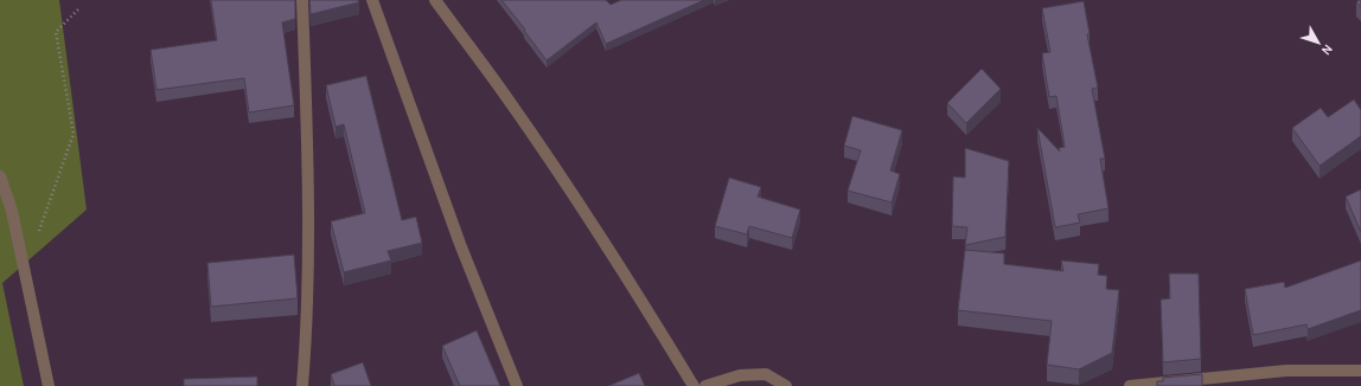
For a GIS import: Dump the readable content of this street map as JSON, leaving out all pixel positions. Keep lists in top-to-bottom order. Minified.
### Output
{"north":"bottom right"}
